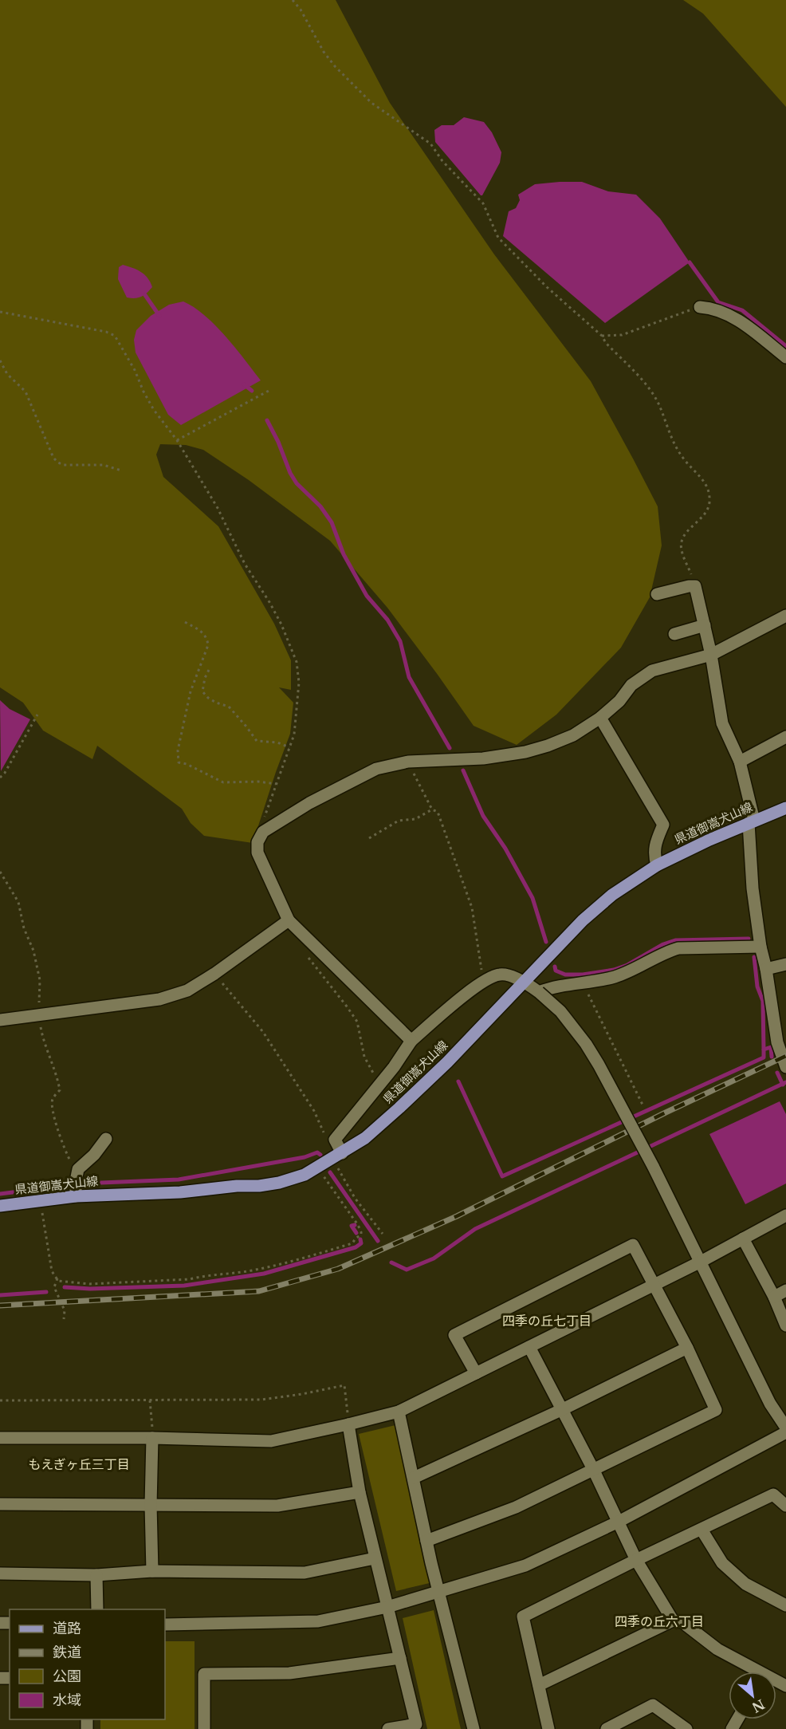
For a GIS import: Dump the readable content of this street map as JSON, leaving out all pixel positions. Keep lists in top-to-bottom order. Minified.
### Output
{"streets":{"main road":["県道御嵩犬山線"]},"districts":["四季の丘七丁目","もえぎヶ丘三丁目","四季の丘六丁目"],"legend":["道路","鉄道","公園","水域"],"north":"bottom right"}
